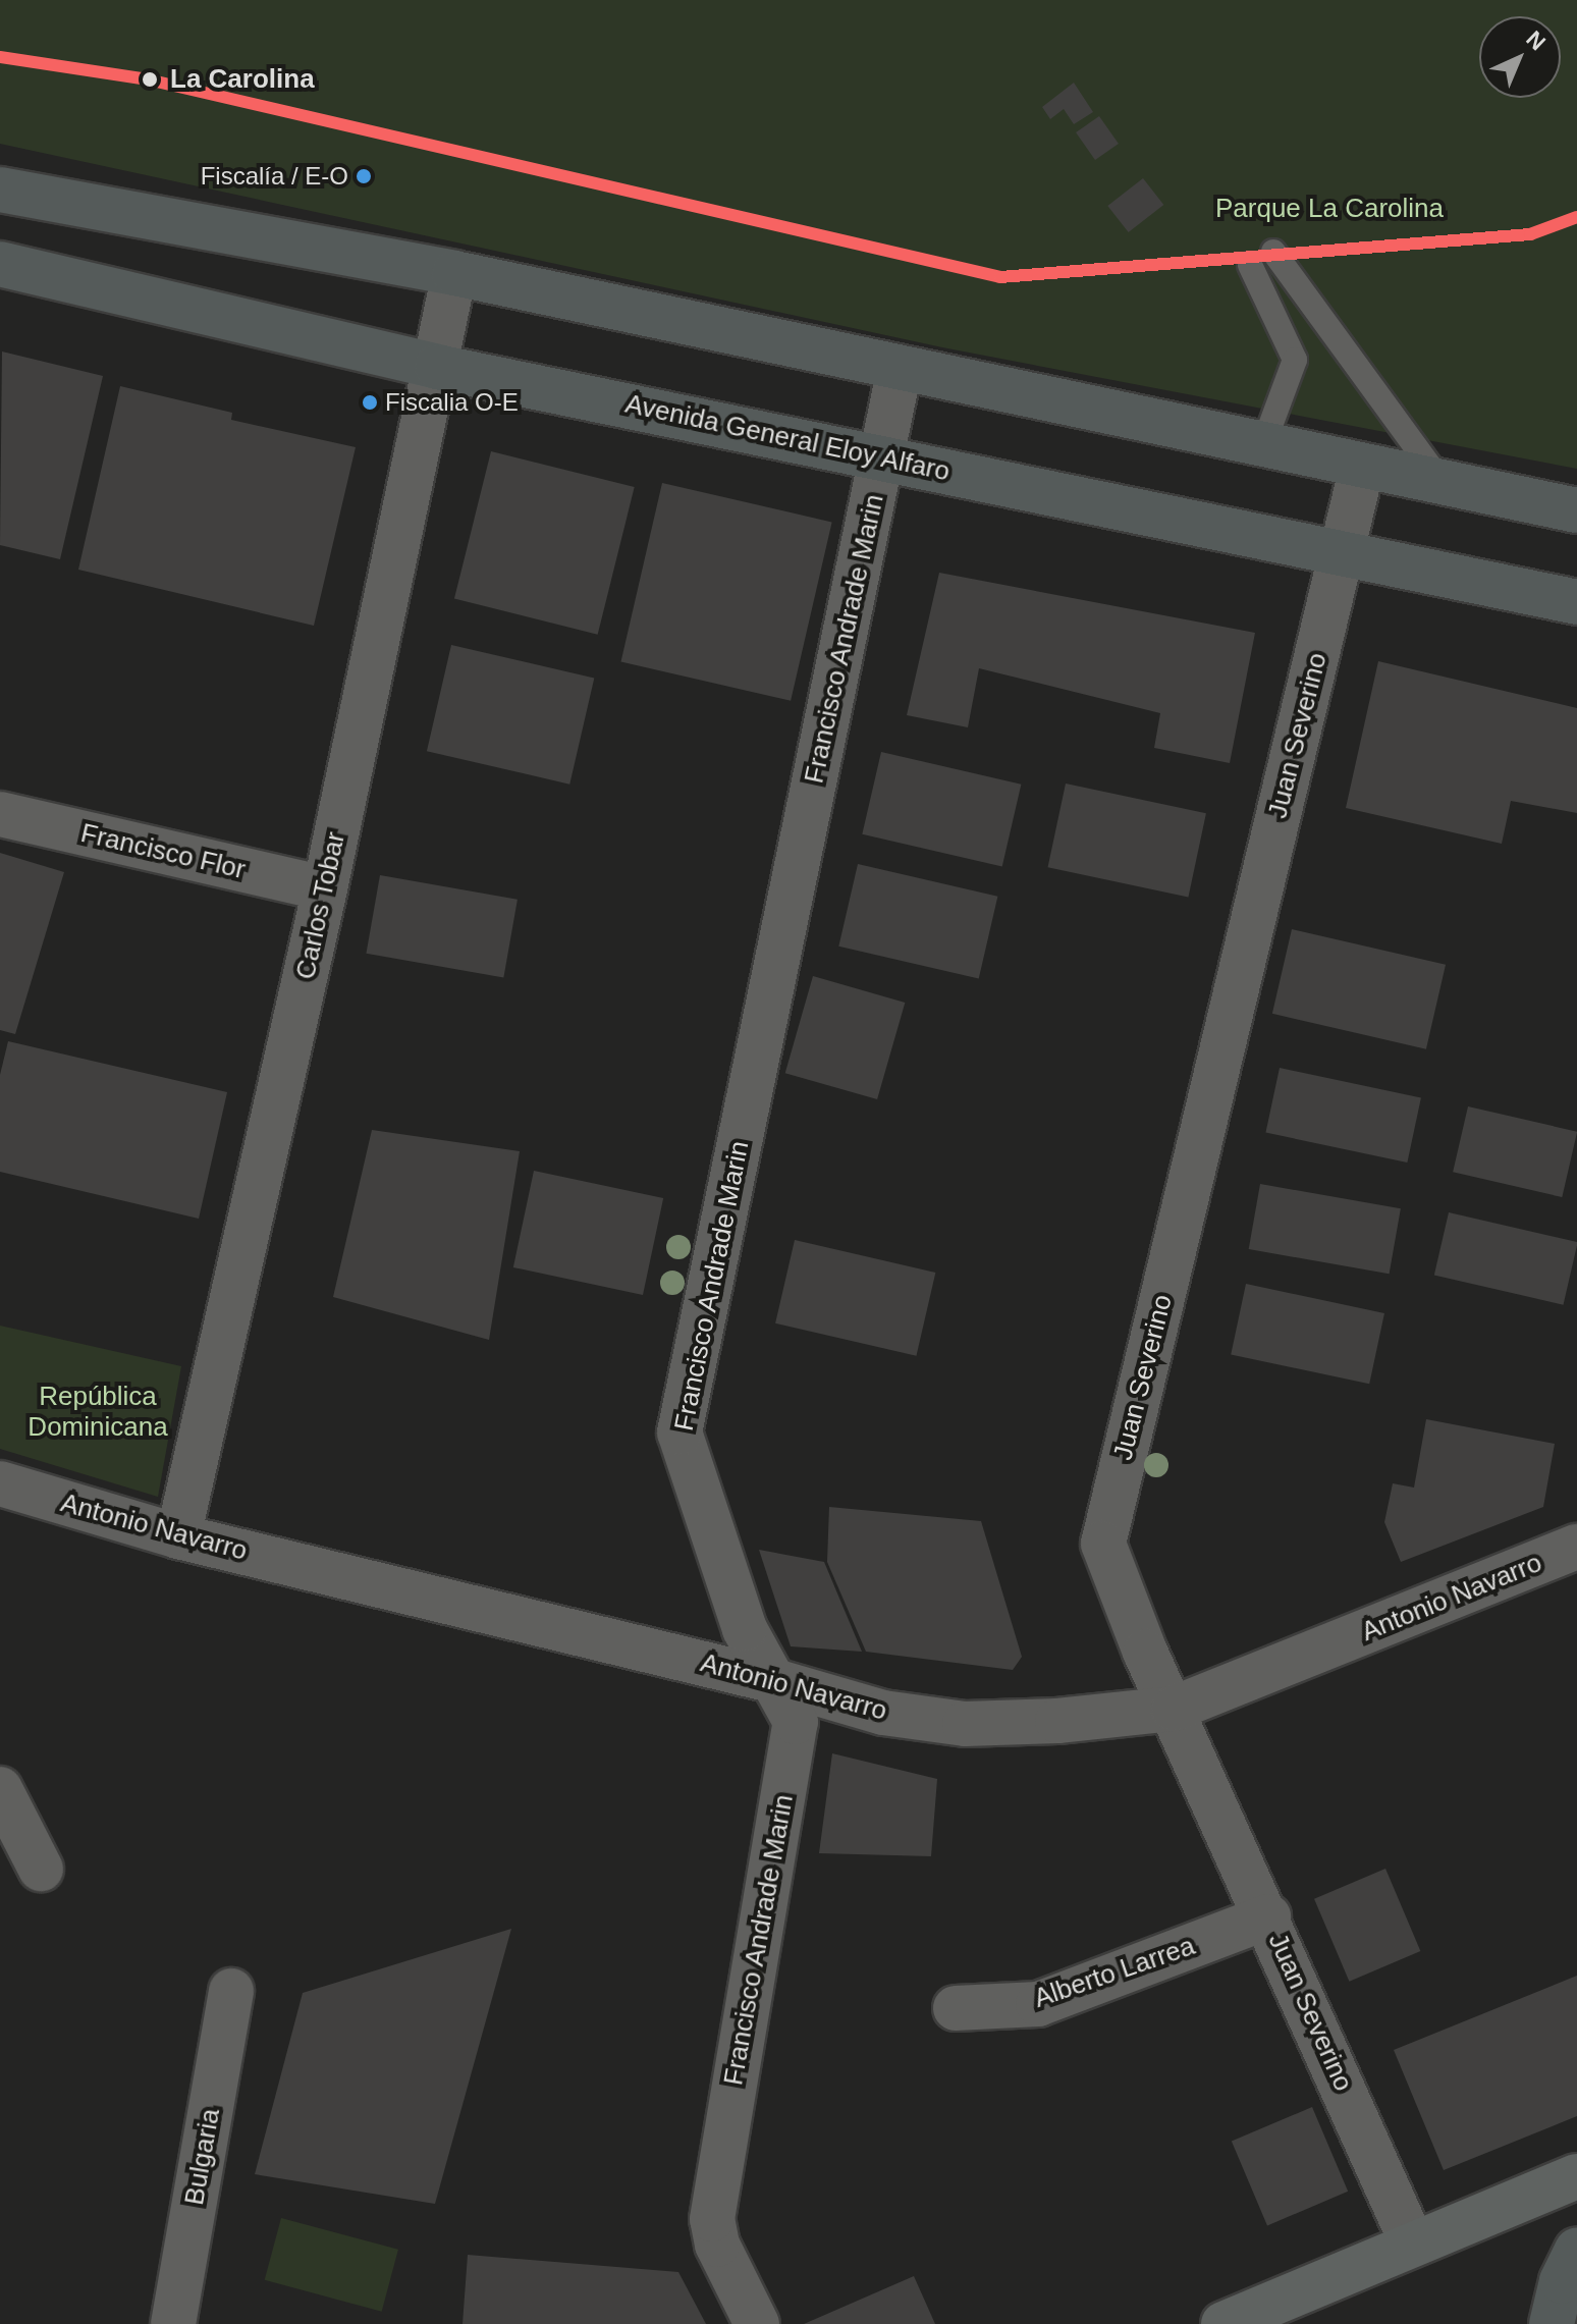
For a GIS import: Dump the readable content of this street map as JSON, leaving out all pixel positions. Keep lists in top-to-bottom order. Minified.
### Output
{"streets":{"main road":["Avenida General Eloy Alfaro"],"street":["Francisco Andrade Marin","Juan Severino","Francisco Flor","Carlos Tobar","Antonio Navarro","Alberto Larrea","Bulgaria"]},"crossings":[["Avenida General Eloy Alfaro","Francisco Andrade Marin"],["Avenida General Eloy Alfaro","Juan Severino"],["Avenida General Eloy Alfaro","Carlos Tobar"],["Francisco Andrade Marin","Antonio Navarro"],["Juan Severino","Antonio Navarro"],["Juan Severino","Alberto Larrea"],["Francisco Flor","Carlos Tobar"],["Carlos Tobar","Antonio Navarro"]],"parks":["Parque La Carolina","República Dominicana"],"places":["La Carolina","Fiscalía / E-O","Fiscalia O-E"],"north":"top right"}
